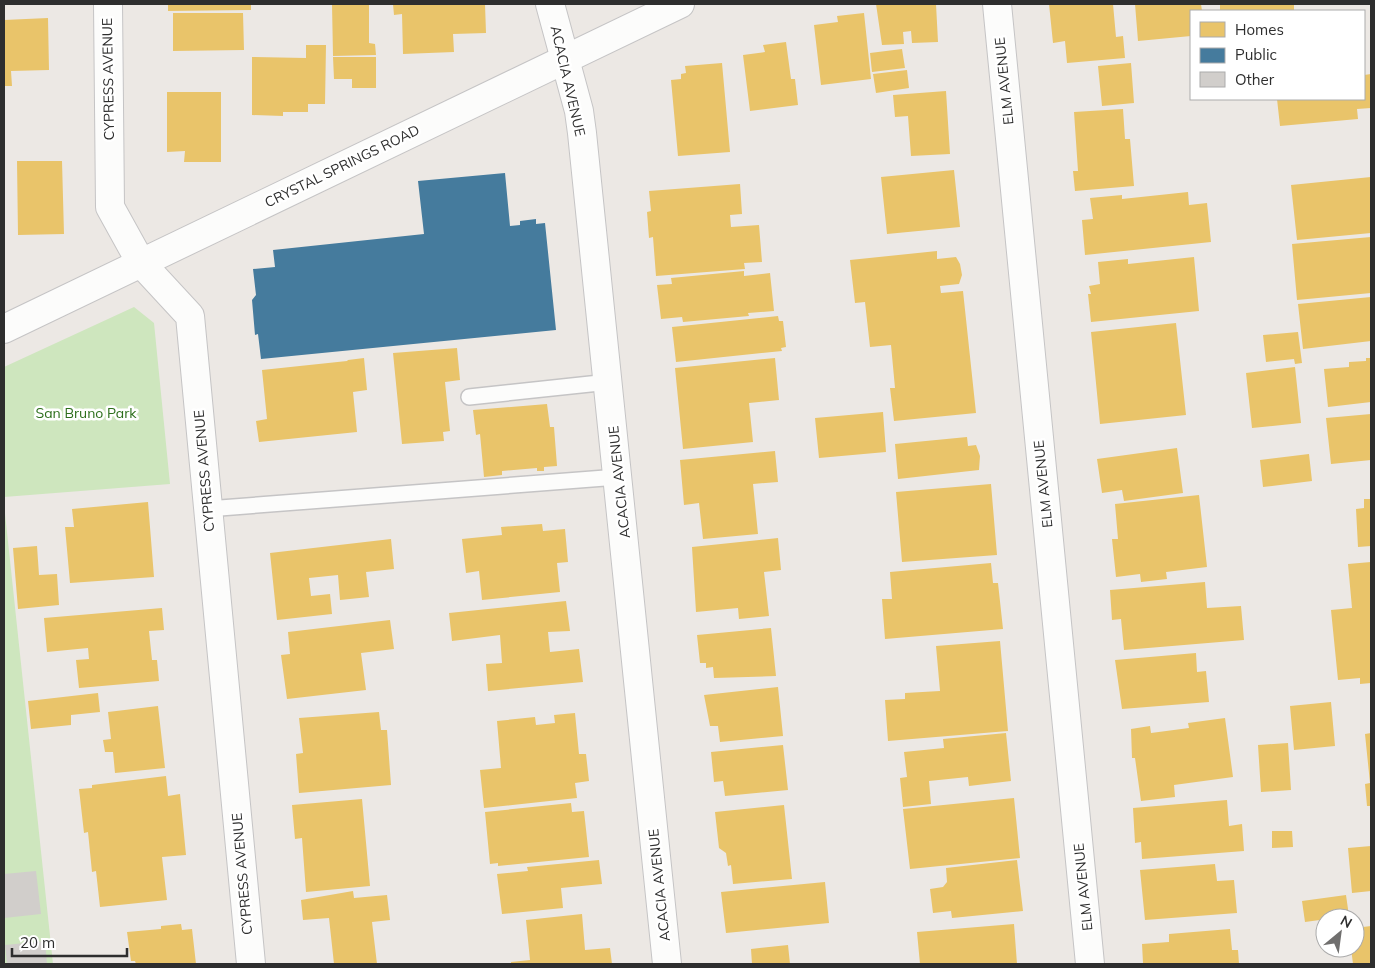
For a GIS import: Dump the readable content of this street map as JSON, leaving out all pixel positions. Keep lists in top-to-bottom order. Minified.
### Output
{"streets":{"street":["CYPRESS AVENUE","ACACIA AVENUE","ELM AVENUE","CRYSTAL SPRINGS ROAD"]},"crossings":[["CYPRESS AVENUE","CRYSTAL SPRINGS ROAD"],["ACACIA AVENUE","CRYSTAL SPRINGS ROAD"]],"parks":["San Bruno Park"],"legend":["Homes","Public","Other"],"scale_bar":"20 m","north":"top right"}
